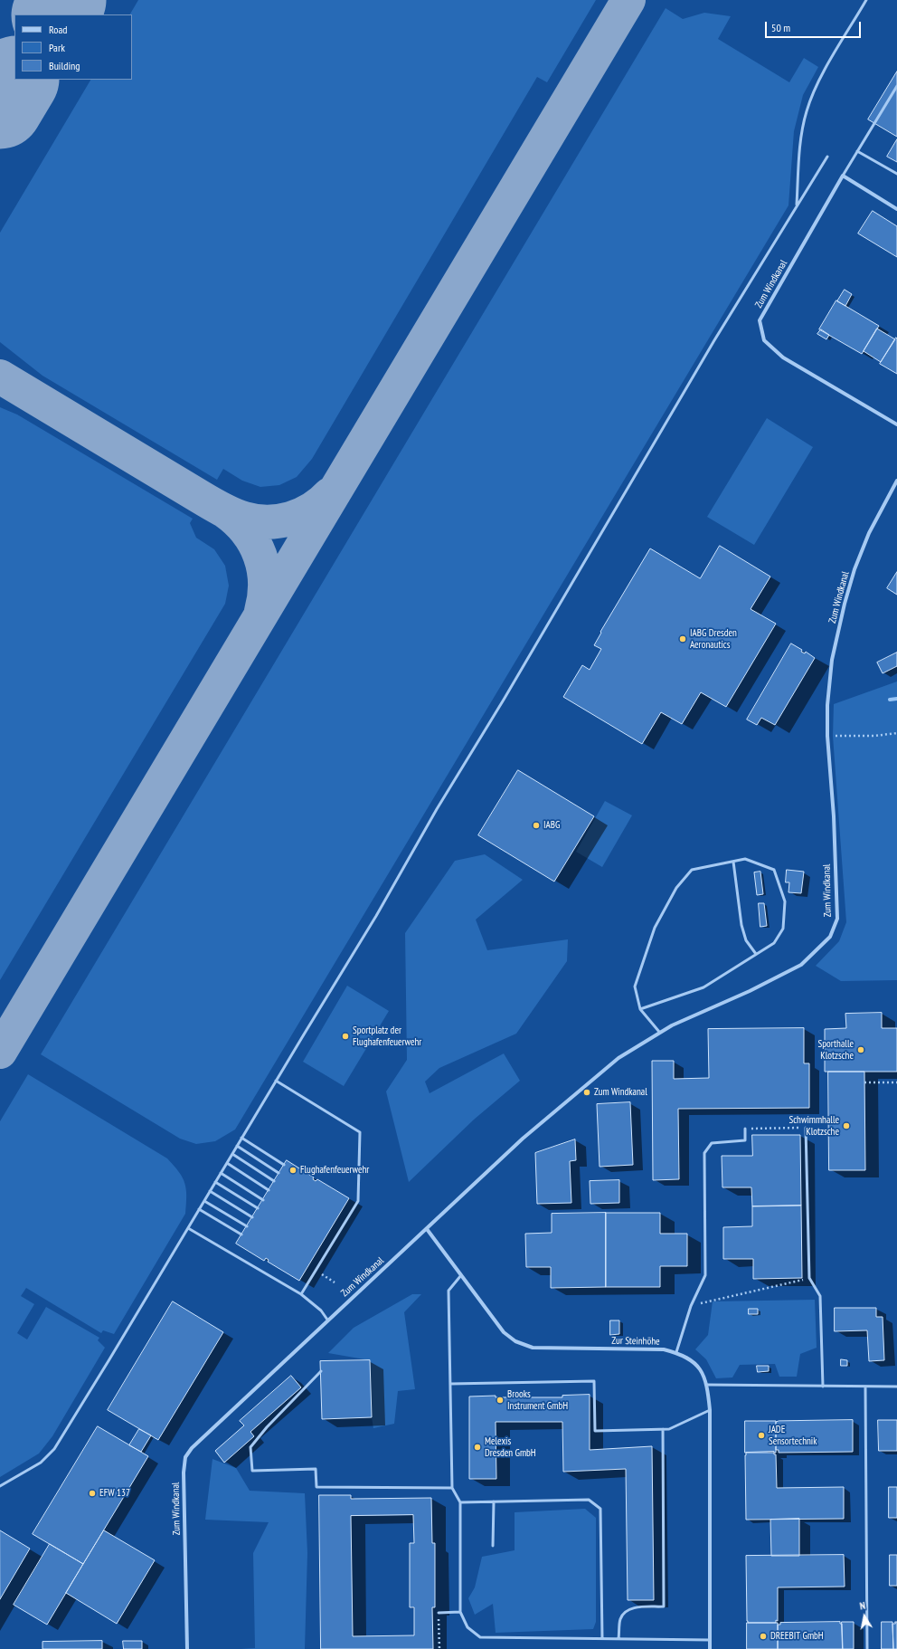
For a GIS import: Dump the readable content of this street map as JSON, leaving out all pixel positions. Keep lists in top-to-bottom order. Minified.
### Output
{"streets":{"street":["Zum Windkanal","Zur Steinhöhe"]},"crossings":[["Zum Windkanal","Zur Steinhöhe"]],"places":["IABG Dresden Aeronautics","IABG","Sportplatz der Flughafenfeuerwehr","Sporthalle Klotzsche","Zum Windkanal","Schwimmhalle Klotzsche","Flughafenfeuerwehr","Brooks Instrument GmbH","JADE Sensortechnik","Melexis Dresden GmbH","EFW 137","DREEBIT GmbH"],"legend":["Road","Park","Building"],"scale_bar":"50 m","north":"top"}
